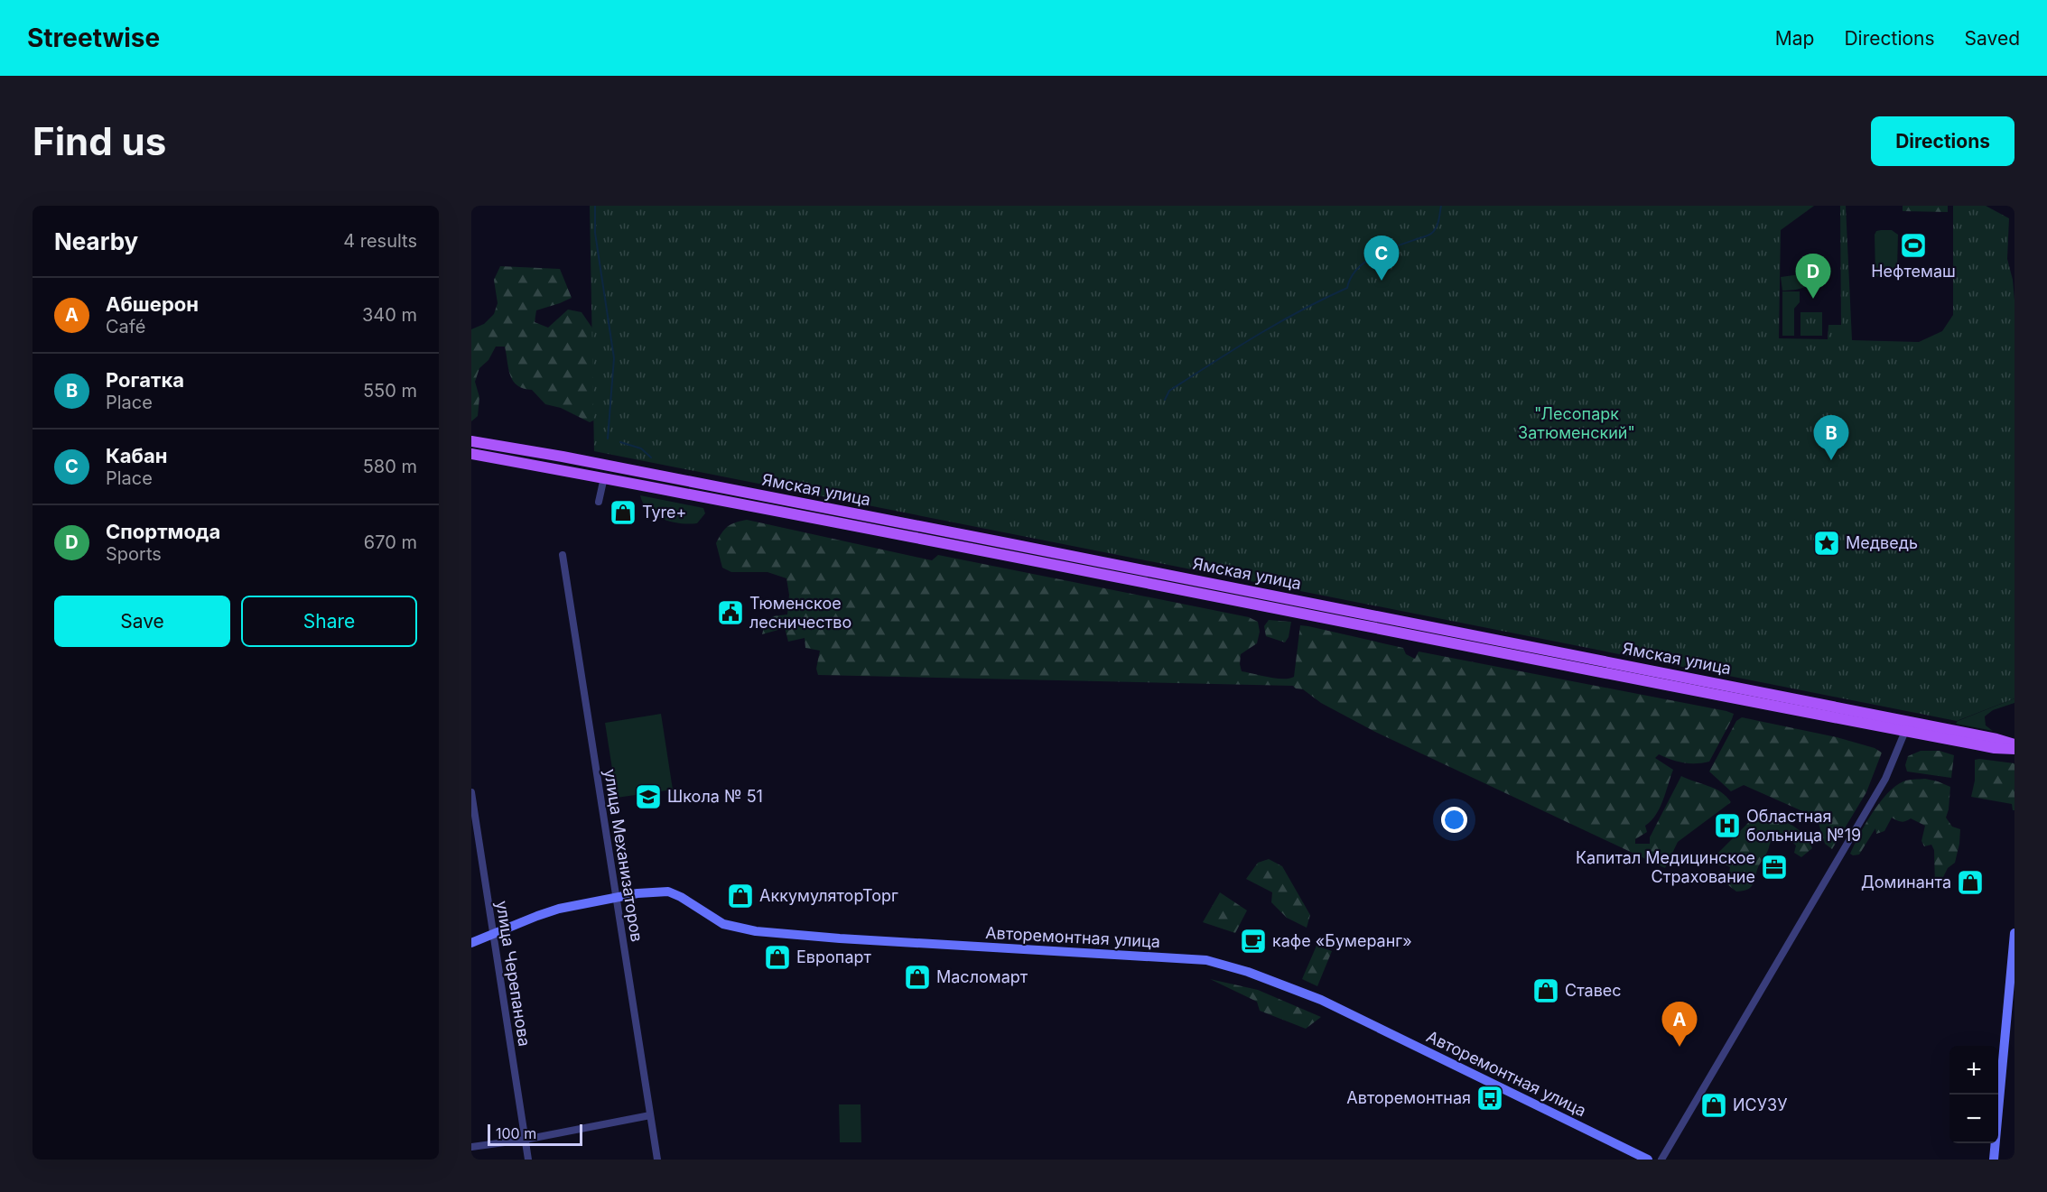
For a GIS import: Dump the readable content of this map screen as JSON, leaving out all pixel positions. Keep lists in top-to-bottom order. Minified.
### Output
{"streets":{"main road":["Ямская улица"],"street":["улица Механизаторов","Авторемонтная улица","улица Черепанова"]},"crossings":[["улица Механизаторов","Авторемонтная улица"],["Авторемонтная улица","улица Черепанова"]],"parks":["\"Лесопарк Затюменский\""],"places":{"sports":["Нефтемаш"],"shop":["Tyre+","Доминанта","АккумуляторТорг","Европарт","Масломарт","Ставес","ИСУЗУ"],"place":["Медведь"],"public building":["Тюменское лесничество"],"school or university":["Школа № 51"],"hospital":["Областная больница №19"],"office":["Капитал Медицинское Страхование"],"cafe":["кафе «Бумеранг»"],"bus stop":["Авторемонтная"]},"scale_bar":"100 m","page":{"header":"Streetwise","nav":["Map","Directions","Saved"],"buttons":["Directions",["Save","Share"]],"title":"Find us","heading":["Nearby","4 results"],"pins":["C","D","B","A"],"list":[{"mark":"A","name":"Абшерон","note":"Café","value":"340 m"},{"mark":"B","name":"Рогатка","note":"Place","value":"550 m"},{"mark":"C","name":"Кабан","note":"Place","value":"580 m"},{"mark":"D","name":"Спортмода","note":"Sports","value":"670 m"}],"map_buttons":["+","−"],"scale":"100 m"}}
